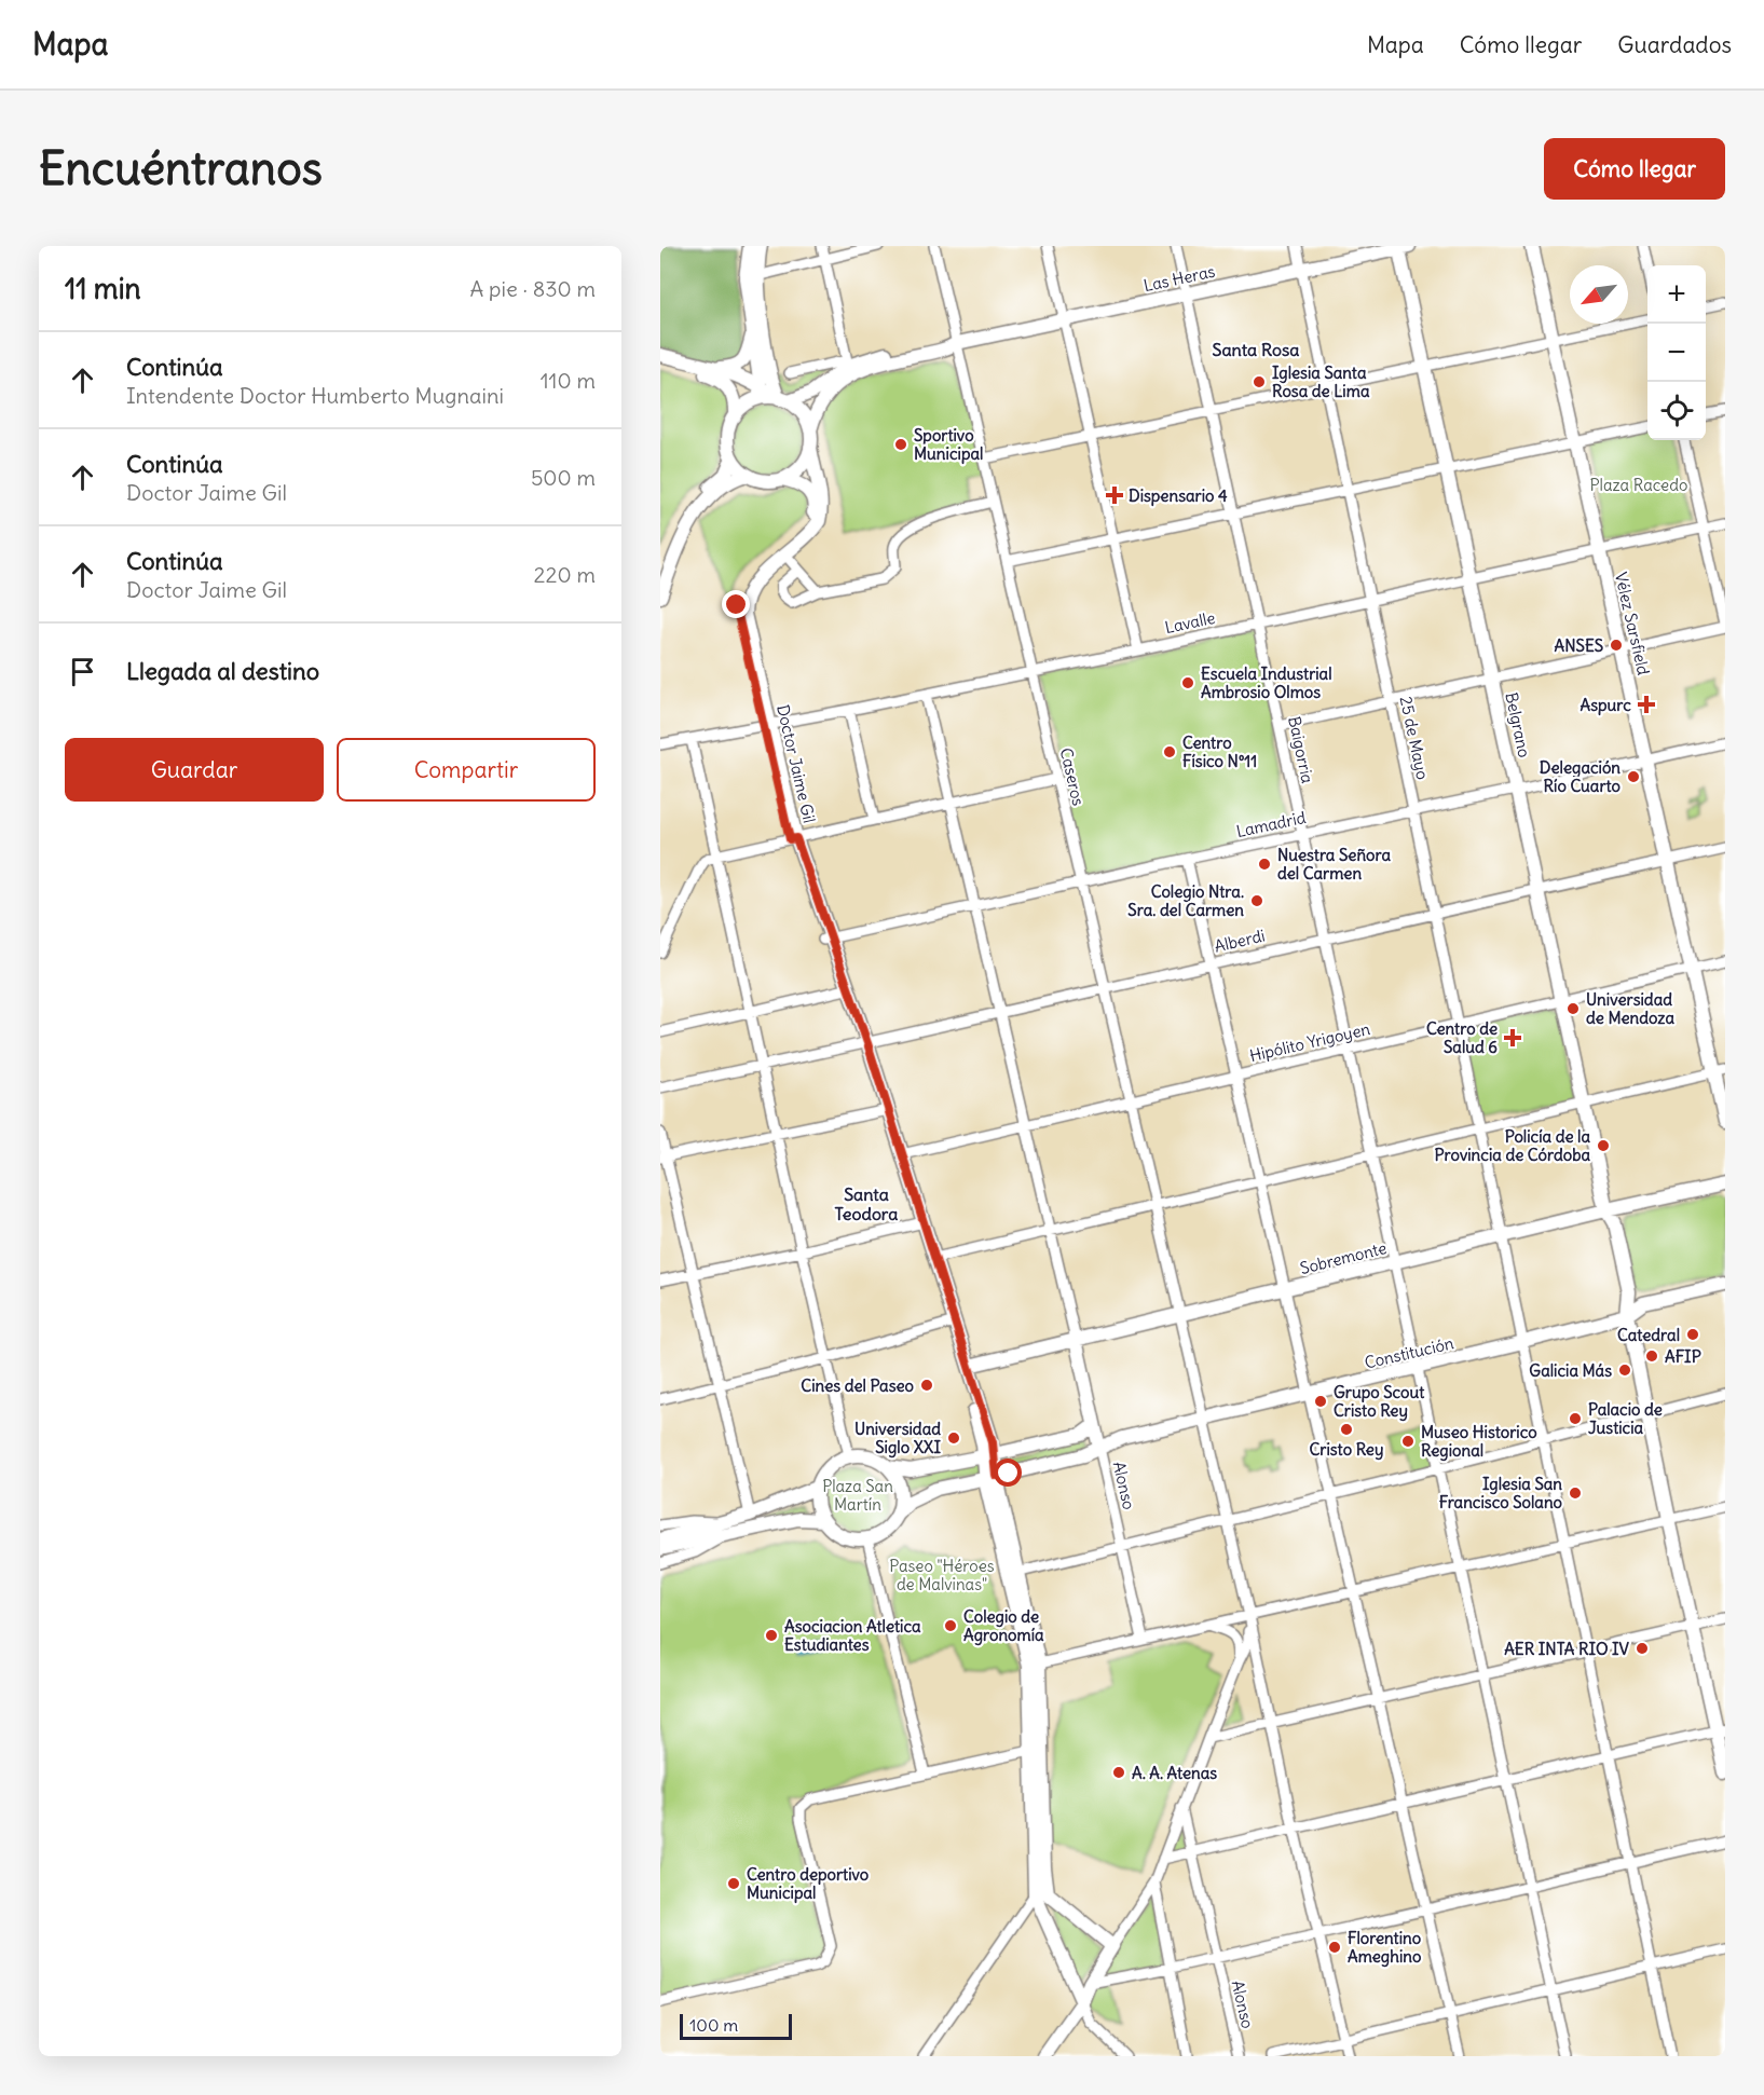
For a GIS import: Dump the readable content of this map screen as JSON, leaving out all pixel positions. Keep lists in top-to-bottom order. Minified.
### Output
{"streets":{"main road":["Las Heras","Vélez Sarsfield","Belgrano","Doctor Jaime Gil","Sobremonte","Constitución","Alonso"],"street":["Lavalle","25 de Mayo","Baigorria","Caseros","Lamadrid","Alberdi","Hipólito Yrigoyen"]},"crossings":[["Las Heras","Belgrano"],["Las Heras","25 de Mayo"],["Las Heras","Baigorria"],["Las Heras","Doctor Jaime Gil"],["Las Heras","Caseros"],["Lavalle","Vélez Sarsfield"],["Lavalle","Belgrano"],["Lavalle","25 de Mayo"],["Lavalle","Baigorria"],["Lavalle","Doctor Jaime Gil"],["Lavalle","Caseros"],["Vélez Sarsfield","Lamadrid"],["Vélez Sarsfield","Alberdi"],["Vélez Sarsfield","Hipólito Yrigoyen"],["Belgrano","Lamadrid"],["Belgrano","Alberdi"],["Belgrano","Hipólito Yrigoyen"],["Belgrano","Sobremonte"],["Belgrano","Constitución"],["25 de Mayo","Lamadrid"],["25 de Mayo","Alberdi"],["25 de Mayo","Hipólito Yrigoyen"],["25 de Mayo","Sobremonte"],["25 de Mayo","Constitución"],["Baigorria","Lamadrid"],["Baigorria","Alberdi"],["Baigorria","Hipólito Yrigoyen"],["Baigorria","Sobremonte"],["Baigorria","Constitución"],["Doctor Jaime Gil","Lamadrid"],["Doctor Jaime Gil","Alberdi"],["Doctor Jaime Gil","Hipólito Yrigoyen"],["Doctor Jaime Gil","Sobremonte"],["Caseros","Lamadrid"],["Caseros","Alberdi"],["Caseros","Hipólito Yrigoyen"],["Caseros","Sobremonte"],["Caseros","Constitución"],["Sobremonte","Alonso"],["Constitución","Alonso"]],"districts":["Santa Rosa","Santa Teodora"],"parks":["Plaza Racedo","Plaza San Martín","Paseo \"Héroes de Malvinas\""],"places":{"other":["Iglesia Santa Rosa de Lima","Sportivo Municipal","ANSES","Escuela Industrial Ambrosio Olmos","Centro Físico Nº11","Delegación Río Cuarto","Nuestra Señora del Carmen","Colegio Ntra. Sra. del Carmen","Universidad de Mendoza","Policía de la Provincia de Córdoba","Catedral","AFIP","Galicia Más","Cines del Paseo","Grupo Scout Cristo Rey","Palacio de Justicia","Cristo Rey","Universidad Siglo XXI","Museo Historico Regional","Iglesia San Francisco Solano","Colegio de Agronomía","Asociacion Atletica Estudiantes","AER INTA RIO IV","A. A. Atenas","Centro deportivo Municipal","Florentino Ameghino"],"health":["Dispensario 4","Aspurc","Centro de Salud 6"]},"scale_bar":"100 m","north":"bottom left","page":{"header":"Mapa","nav":["Mapa","Cómo llegar","Guardados"],"buttons":["Cómo llegar",["Guardar","Compartir"]],"title":"Encuéntranos","heading":["11 min","A pie · 830 m"],"map_buttons":["+","−"],"list":[["Continúa","Intendente Doctor Humberto Mugnaini","110 m"],["Continúa","Doctor Jaime Gil","500 m"],["Continúa","Doctor Jaime Gil","220 m"],"Llegada al destino"],"scale":"100 m"}}
